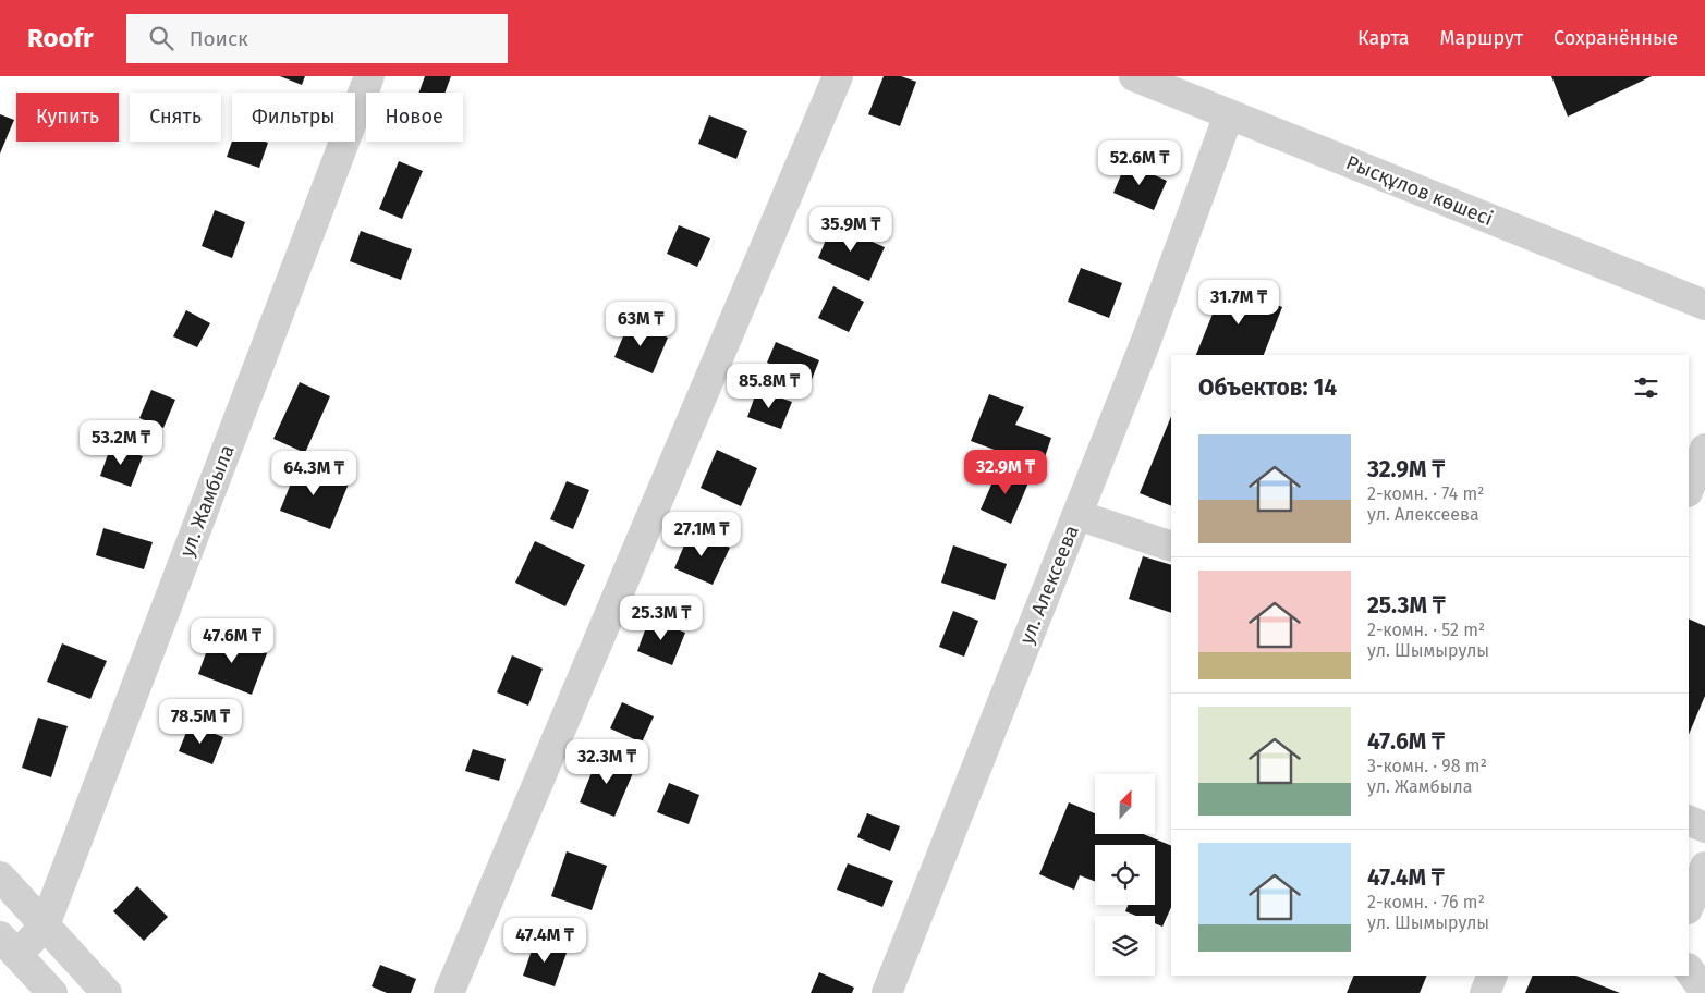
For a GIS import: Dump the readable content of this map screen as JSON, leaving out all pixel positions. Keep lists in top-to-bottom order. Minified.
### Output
{"streets":{"street":["Рысқұлов көшесі","ул. Жамбыла","ул. Алексеева"]},"crossings":[["Рысқұлов көшесі","ул. Алексеева"]],"north":"top","page":{"header":"Roofr","search":"Поиск","nav":["Карта","Маршрут","Сохранённые"],"chip":["Купить","Снять","Фильтры","Новое"],"price":["52.6M ₸","35.9M ₸","31.7M ₸","63M ₸","85.8M ₸","53.2M ₸","32.9M ₸","64.3M ₸","27.1M ₸","25.3M ₸","47.6M ₸","78.5M ₸","32.3M ₸","47.4M ₸"],"heading":"Объектов: 14","list":[{"name":"32.9M ₸","note":"2-комн. · 74 m² · ул. Алексеева"},{"name":"25.3M ₸","note":"2-комн. · 52 m² · ул. Шымырулы"},{"name":"47.6M ₸","note":"3-комн. · 98 m² · ул. Жамбыла"},{"name":"47.4M ₸","note":"2-комн. · 76 m² · ул. Шымырулы"}]}}
